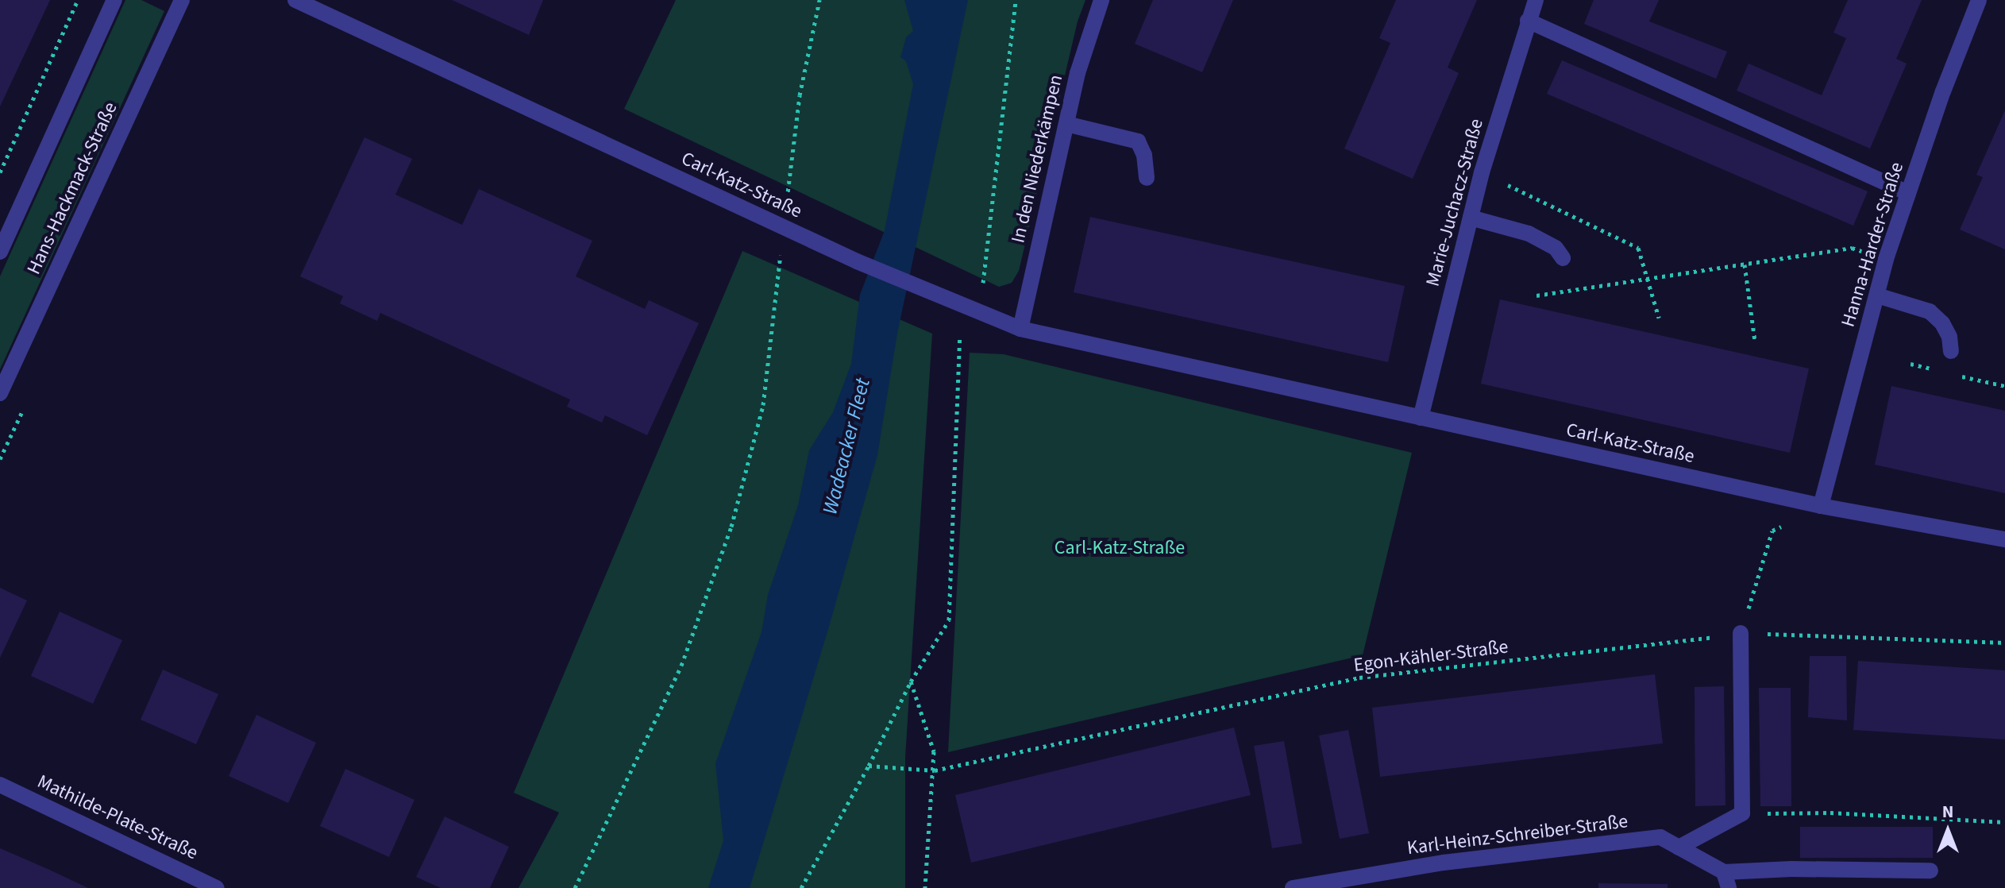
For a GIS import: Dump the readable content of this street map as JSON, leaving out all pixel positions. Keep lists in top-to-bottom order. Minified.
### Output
{"streets":{"street":["In den Niederkämpen","Carl-Katz-Straße","Hans-Hackmack-Straße","Marie-Juchacz-Straße","Hanna-Harder-Straße","Mathilde-Plate-Straße","Karl-Heinz-Schreiber-Straße"],"path":["Egon-Kähler-Straße"]},"crossings":[["In den Niederkämpen","Carl-Katz-Straße"],["Carl-Katz-Straße","Marie-Juchacz-Straße"],["Carl-Katz-Straße","Hanna-Harder-Straße"]],"water":["Wadeacker Fleet"],"parks":["Carl-Katz-Straße"],"north":"top"}
